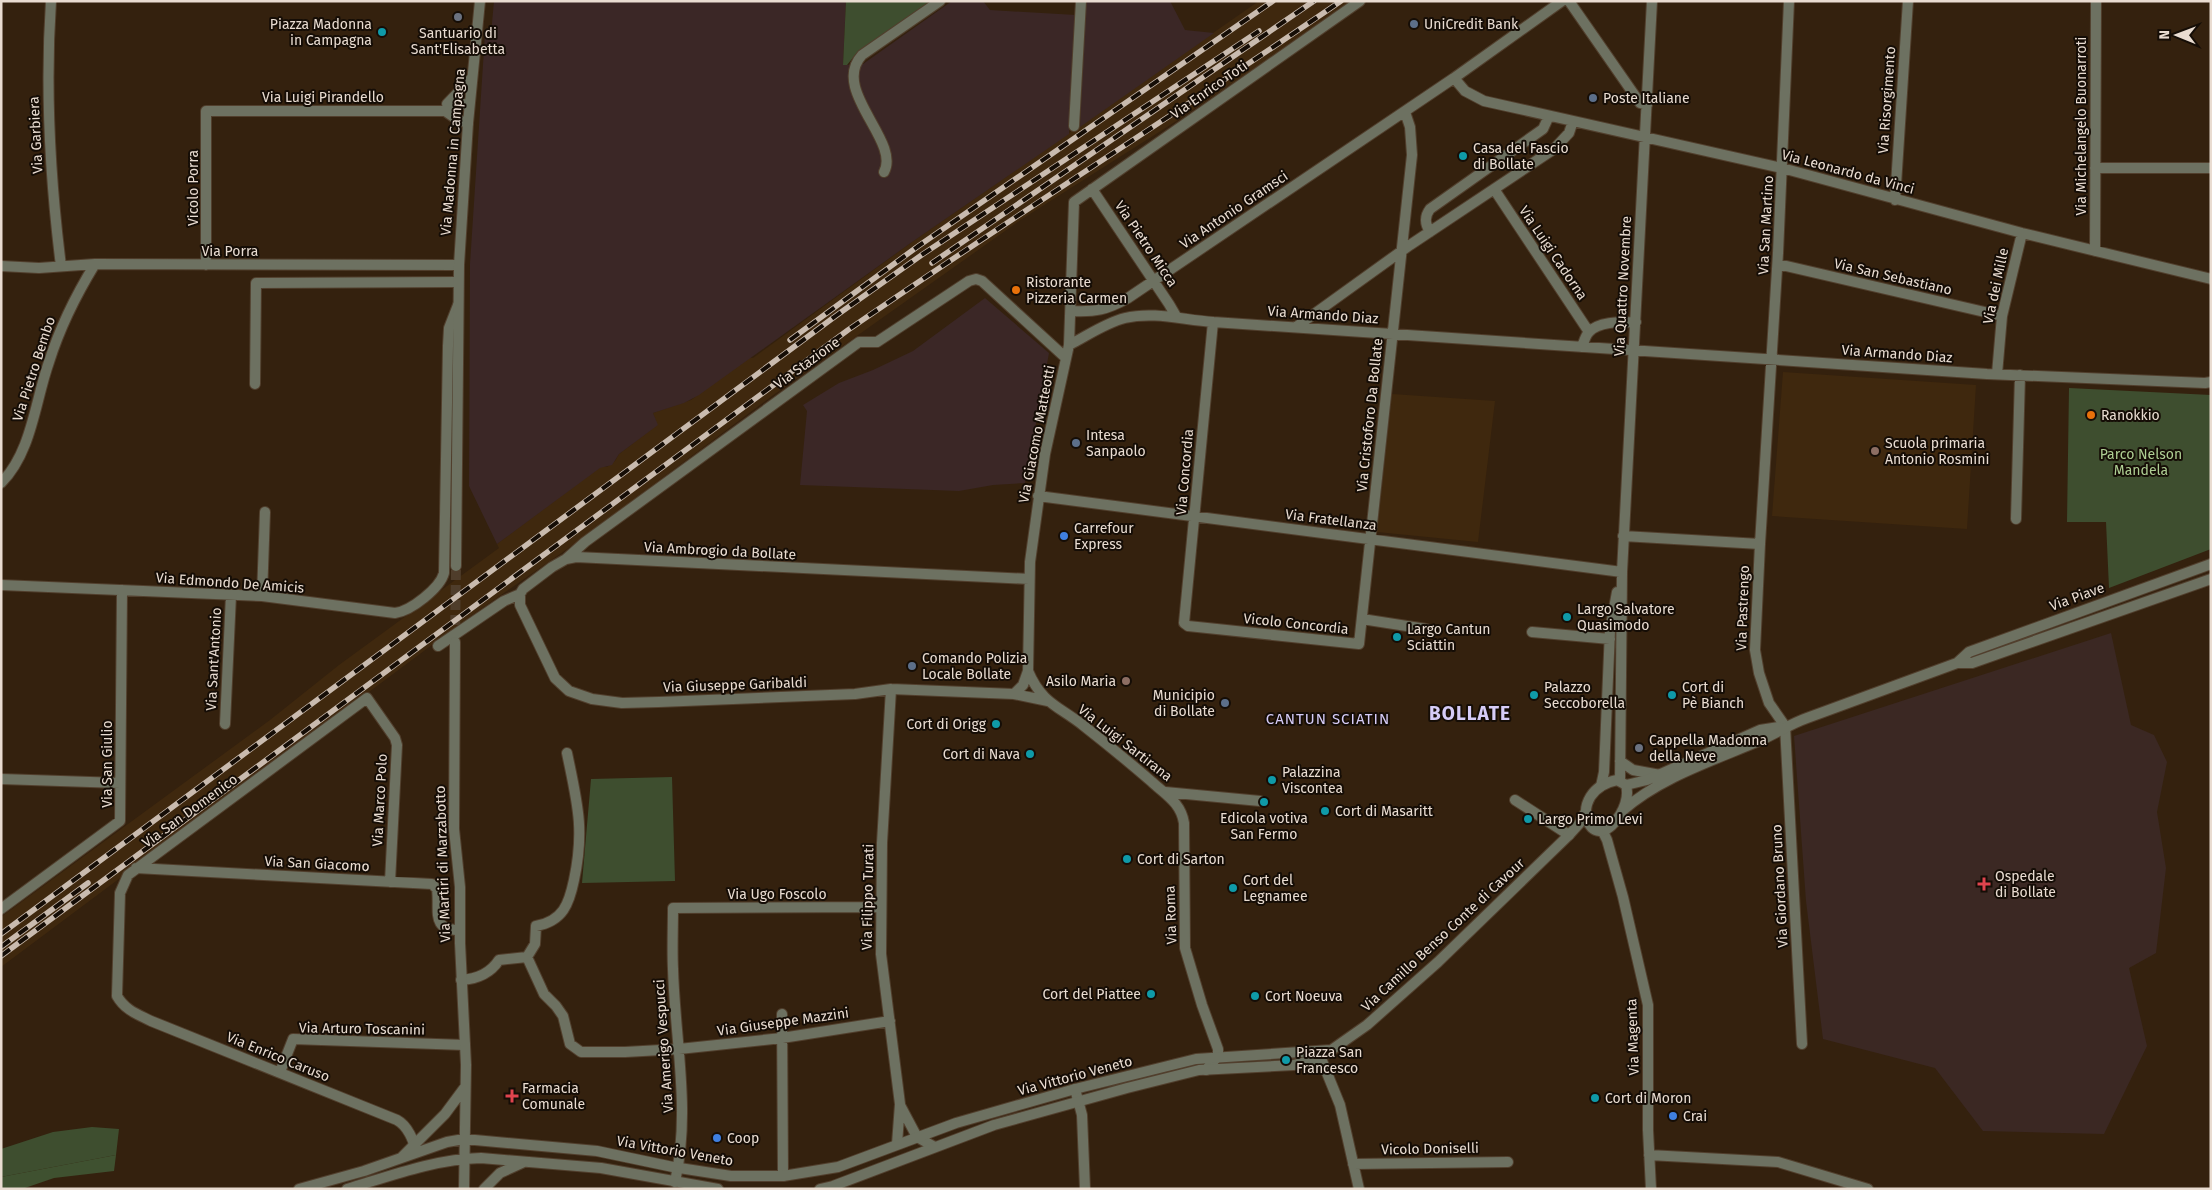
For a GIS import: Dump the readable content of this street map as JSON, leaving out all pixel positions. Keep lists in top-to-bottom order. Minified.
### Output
{"streets":{"street":["Via Enrico Toti","Via Luigi Pirandello","Via Risorgimento","Via Michelangelo Buonarroti","Via Garbiera","Via Madonna in Campagna","Via Leonardo da Vinci","Vicolo Porra","Via Antonio Gramsci","Via San Martino","Via Pietro Micca","Via Porra","Via Luigi Cadorna","Via San Sebastiano","Via Quattro Novembre","Via dei Mille","Via Armando Diaz","Via Stazione","Via Pietro Bembo","Via Cristoforo Da Bollate","Via Giacomo Matteotti","Via Concordia","Via Fratellanza","Via Ambrogio da Bollate","Via Edmondo De Amicis","Via Piave","Via Pastrengo","Vicolo Concordia","Via Sant'Antonio","Via Giuseppe Garibaldi","Via Luigi Sartirana","Via San Giulio","Via Marco Polo","Via San Domenico","Via San Giacomo","Via Martiri di Marzabotto","Via Giordano Bruno","Via Ugo Foscolo","Via Filippo Turati","Via Roma","Via Camillo Benso Conte di Cavour","Via Giuseppe Mazzini","Via Arturo Toscanini","Via Magenta","Via Amerigo Vespucci","Via Enrico Caruso","Via Vittorio Veneto","Vicolo Doniselli"]},"crossings":[["Via Enrico Toti","Via Pietro Micca"],["Via Enrico Toti","Via Giacomo Matteotti"],["Via Luigi Pirandello","Via Madonna in Campagna"],["Via Luigi Pirandello","Vicolo Porra"],["Via Risorgimento","Via Leonardo da Vinci"],["Via Michelangelo Buonarroti","Via Leonardo da Vinci"],["Via Garbiera","Via Porra"],["Via Madonna in Campagna","Via Porra"],["Via Madonna in Campagna","Via Edmondo De Amicis"],["Via Leonardo da Vinci","Via Antonio Gramsci"],["Via Leonardo da Vinci","Via San Martino"],["Via Leonardo da Vinci","Via Quattro Novembre"],["Via Leonardo da Vinci","Via dei Mille"],["Vicolo Porra","Via Porra"],["Via Antonio Gramsci","Via Pietro Micca"],["Via Antonio Gramsci","Via Cristoforo Da Bollate"],["Via Antonio Gramsci","Via Giacomo Matteotti"],["Via San Martino","Via San Sebastiano"],["Via San Martino","Via Armando Diaz"],["Via San Martino","Via Pastrengo"],["Via Pietro Micca","Via Armando Diaz"],["Via Porra","Via Pietro Bembo"],["Via San Sebastiano","Via dei Mille"],["Via Quattro Novembre","Via Armando Diaz"],["Via Quattro Novembre","Via Fratellanza"],["Via Quattro Novembre","Via Piave"],["Via Quattro Novembre","Via Camillo Benso Conte di Cavour"],["Via Quattro Novembre","Via Magenta"],["Via dei Mille","Via Armando Diaz"],["Via Armando Diaz","Via Cristoforo Da Bollate"],["Via Armando Diaz","Via Giacomo Matteotti"],["Via Armando Diaz","Via Concordia"],["Via Armando Diaz","Via Pastrengo"],["Via Stazione","Via Giacomo Matteotti"],["Via Stazione","Via Ambrogio da Bollate"],["Via Cristoforo Da Bollate","Via Fratellanza"],["Via Cristoforo Da Bollate","Vicolo Concordia"],["Via Giacomo Matteotti","Via Fratellanza"],["Via Giacomo Matteotti","Via Ambrogio da Bollate"],["Via Concordia","Via Fratellanza"],["Via Concordia","Vicolo Concordia"],["Via Fratellanza","Vicolo Concordia"],["Via Ambrogio da Bollate","Via Giuseppe Garibaldi"],["Via Edmondo De Amicis","Via Sant'Antonio"],["Via Edmondo De Amicis","Via San Giulio"],["Via Piave","Via Pastrengo"],["Via Piave","Via Giordano Bruno"],["Via Piave","Via Camillo Benso Conte di Cavour"],["Via Piave","Via Magenta"],["Via Pastrengo","Via Giordano Bruno"],["Via Giuseppe Garibaldi","Via Luigi Sartirana"],["Via Giuseppe Garibaldi","Via Filippo Turati"],["Via Luigi Sartirana","Via Roma"],["Via Marco Polo","Via San Domenico"],["Via Marco Polo","Via San Giacomo"],["Via San Domenico","Via San Giacomo"],["Via San Domenico","Via Enrico Caruso"],["Via San Giacomo","Via Martiri di Marzabotto"],["Via Martiri di Marzabotto","Via Arturo Toscanini"],["Via Martiri di Marzabotto","Via Vittorio Veneto"],["Via Ugo Foscolo","Via Filippo Turati"],["Via Ugo Foscolo","Via Amerigo Vespucci"],["Via Filippo Turati","Via Giuseppe Mazzini"],["Via Filippo Turati","Via Vittorio Veneto"],["Via Roma","Via Vittorio Veneto"],["Via Camillo Benso Conte di Cavour","Via Magenta"],["Via Giuseppe Mazzini","Via Amerigo Vespucci"],["Via Arturo Toscanini","Via Enrico Caruso"],["Via Amerigo Vespucci","Via Vittorio Veneto"],["Via Enrico Caruso","Via Vittorio Veneto"]],"districts":["BOLLATE","CANTUN SCIATIN"],"parks":["Parco Nelson Mandela"],"places":{"other":["Santuario di Sant'Elisabetta","UniCredit Bank","Piazza Madonna in Campagna","Poste Italiane","Casa del Fascio di Bollate","Ristorante Pizzeria Carmen","Ranokkio","Intesa Sanpaolo","Scuola primaria Antonio Rosmini","Carrefour Express","Largo Salvatore Quasimodo","Largo Cantun Sciattin","Comando Polizia Locale Bollate","Asilo Maria","Palazzo Seccoborella","Cort di Pè Bianch","Municipio di Bollate","Cort di Origg","Cappella Madonna della Neve","Cort di Nava","Palazzina Viscontea","Edicola votiva San Fermo","Cort di Masaritt","Largo Primo Levi","Cort di Sarton","Cort del Legnamee","Cort del Piattee","Cort Noeuva","Piazza San Francesco","Cort di Moron","Crai","Coop"],"health":["Ospedale di Bollate","Farmacia Comunale"]},"north":"left"}
